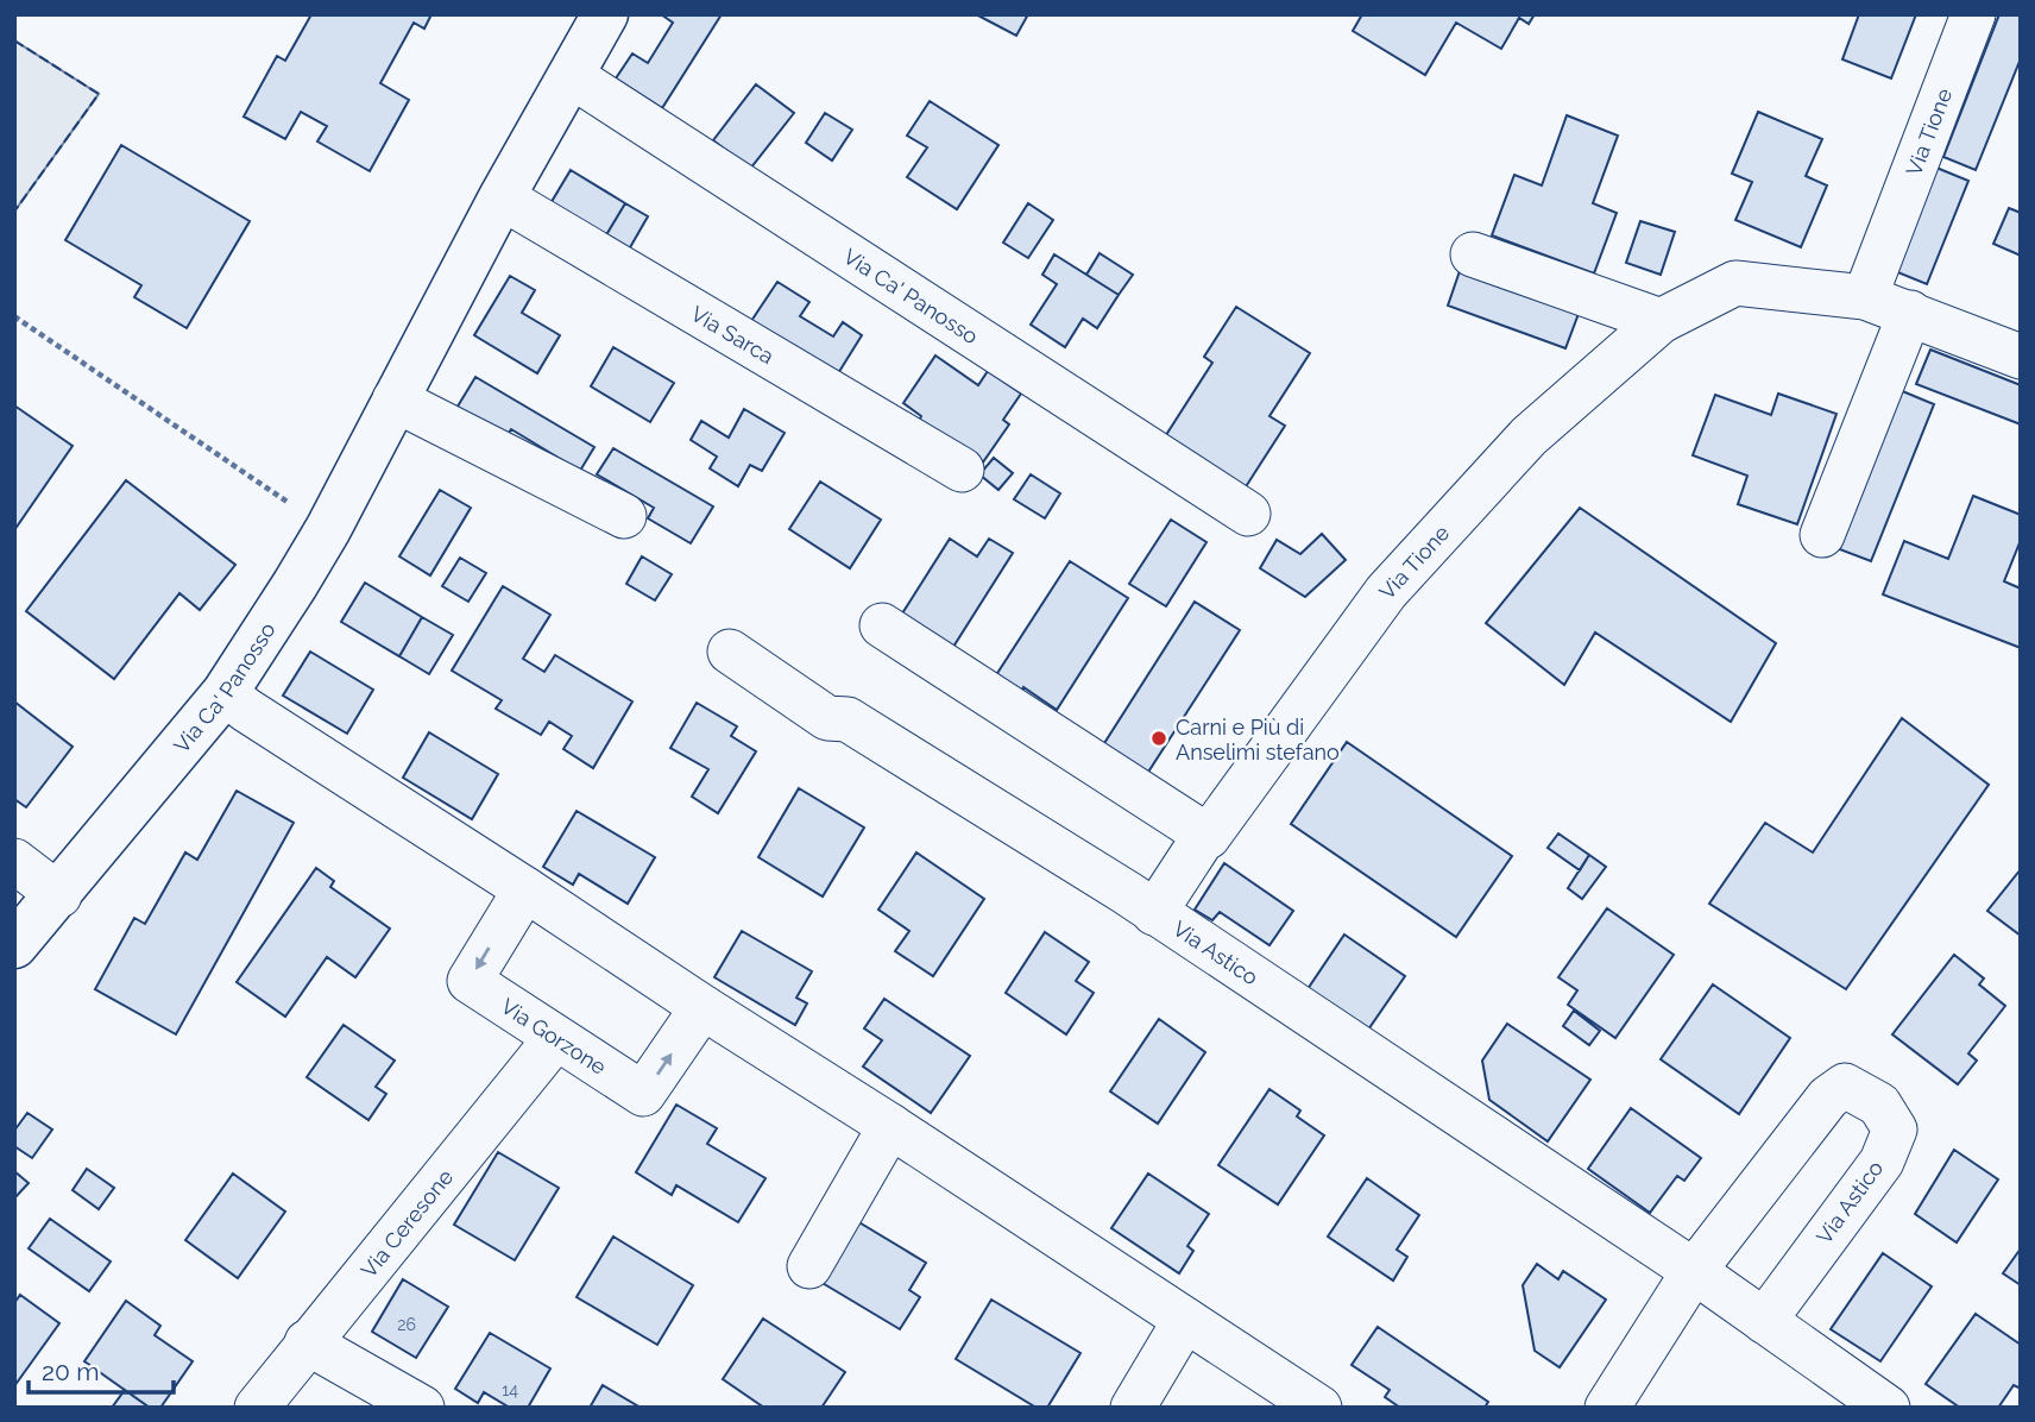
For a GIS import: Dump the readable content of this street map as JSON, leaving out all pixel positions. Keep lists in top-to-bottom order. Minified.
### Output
{"streets":{"street":["Via Tione","Via Ca' Panosso","Via Sarca","Via Astico","Via Gorzone","Via Ceresone"]},"crossings":[["Via Tione","Via Astico"],["Via Ca' Panosso","Via Sarca"],["Via Gorzone","Via Ceresone"]],"places":["Carni e Più di Anselimi stefano"],"house_numbers":["26","14"],"scale_bar":"20 m"}
